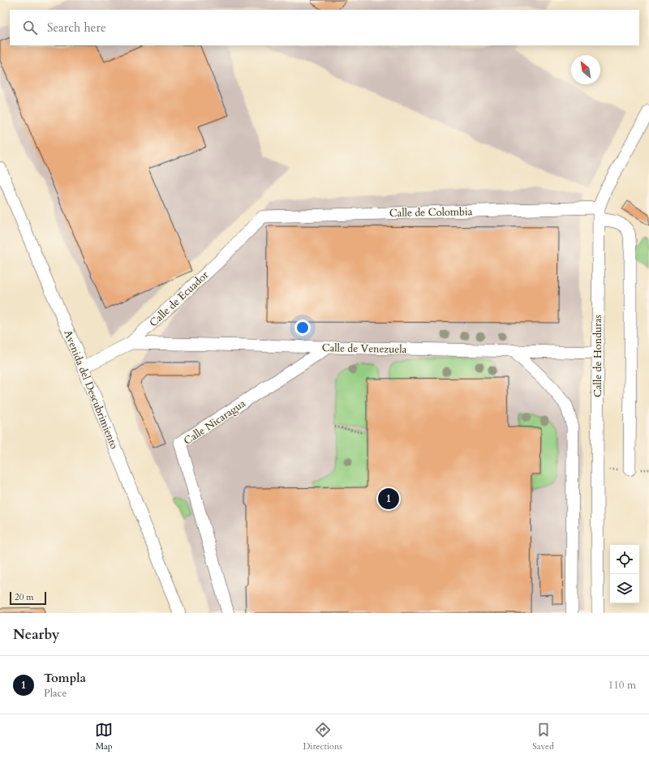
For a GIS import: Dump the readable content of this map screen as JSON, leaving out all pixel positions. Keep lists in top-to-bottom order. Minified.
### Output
{"streets":{"street":["Calle de Colombia","Calle de Ecuador","Calle de Venezuela","Calle de Honduras","Avenida del Descubrimiento","Calle Nicaragua"]},"crossings":[["Calle de Colombia","Calle de Ecuador"],["Calle de Colombia","Calle de Honduras"],["Calle de Ecuador","Calle de Venezuela"],["Calle de Ecuador","Avenida del Descubrimiento"],["Calle de Venezuela","Calle de Honduras"],["Calle de Venezuela","Calle Nicaragua"]],"scale_bar":"20 m","north":"top left","page":{"search":"Search here","pins":"1","scale":"20 m","heading":"Nearby","list":[{"mark":"1","name":"Tompla","note":"Place","value":"110 m"}],"nav":["Map","Directions","Saved"]}}
